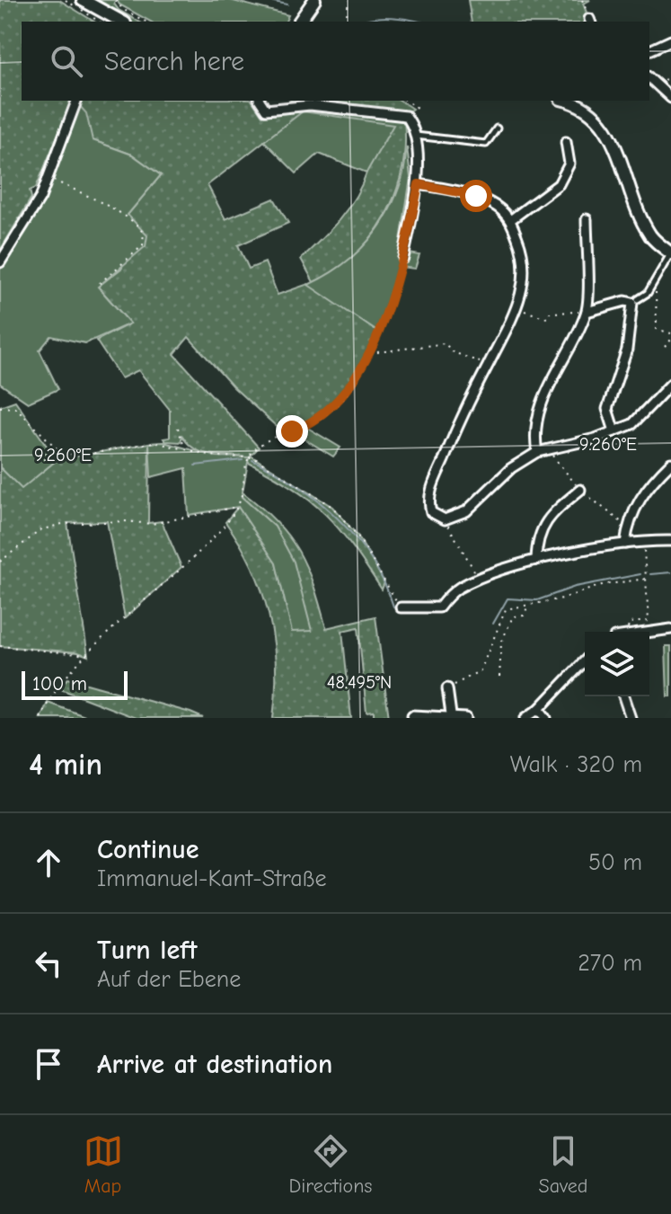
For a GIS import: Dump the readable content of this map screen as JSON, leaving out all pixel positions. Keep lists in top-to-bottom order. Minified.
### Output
{"scale_bar":"100 m","page":{"search":"Search here","scale":"100 m","heading":["4 min","Walk · 320 m"],"list":[["Continue","Immanuel-Kant-Straße","50 m"],["Turn left","Auf der Ebene","270 m"],"Arrive at destination"],"nav":["Map","Directions","Saved"]},"coordinates":["9.260°E","48.495°N"]}
